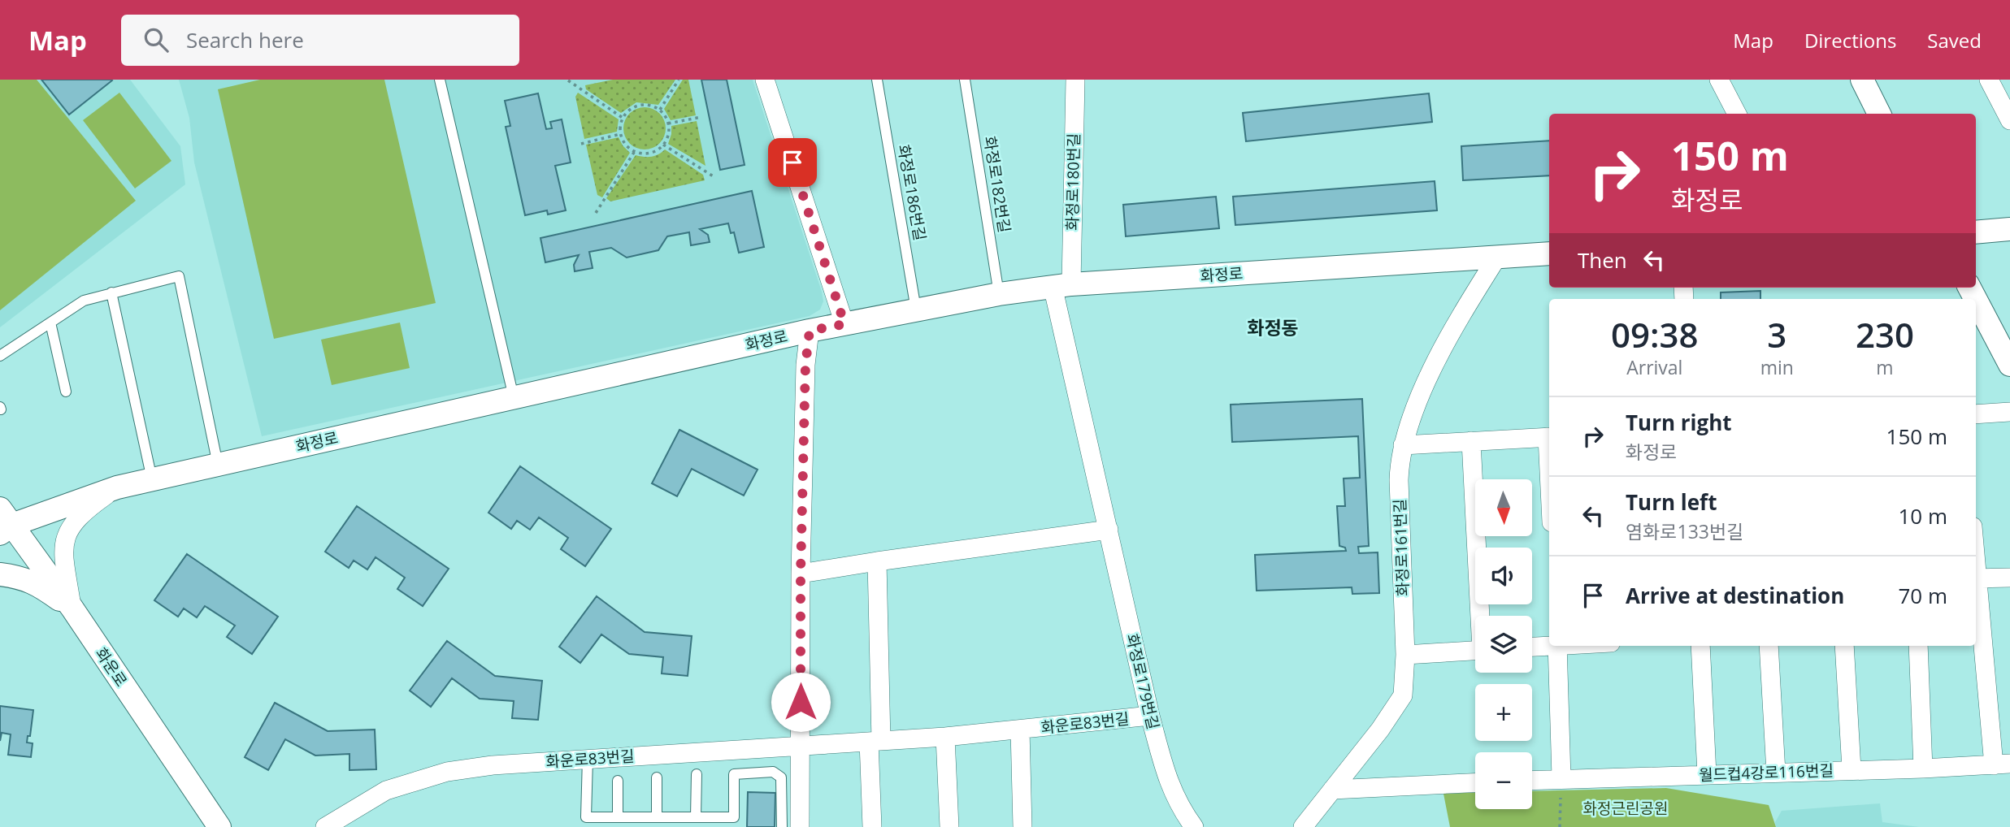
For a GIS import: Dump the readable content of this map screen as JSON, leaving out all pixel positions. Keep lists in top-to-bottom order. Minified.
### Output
{"streets":{"street":["화정로180번길","화정로","화정로161번길","화운로","화정로179번길","화운로83번길","월드컵4강로116번길"],"lane":["화정로182번길","화정로186번길"]},"crossings":[["화정로180번길","화정로"],["화정로180번길","화정로179번길"],["화정로182번길","화정로"],["화정로186번길","화정로"],["화정로","화정로161번길"],["화정로","화운로"],["화정로","화정로179번길"],["화정로179번길","화운로83번길"]],"districts":["화정동"],"parks":["화정근린공원"],"north":"bottom","page":{"header":"Map","search":"Search here","nav":["Map","Directions","Saved"],"turn":["150 m","화정로"],"then":"Then","eta":["09:38","Arrival","3","min","230","m"],"list":[{"name":"Turn right","note":"화정로","value":"150 m"},{"name":"Turn left","note":"염화로133번길","value":"10 m"},{"name":"Arrive at destination","value":"70 m"}],"map_buttons":["+","−"]}}
